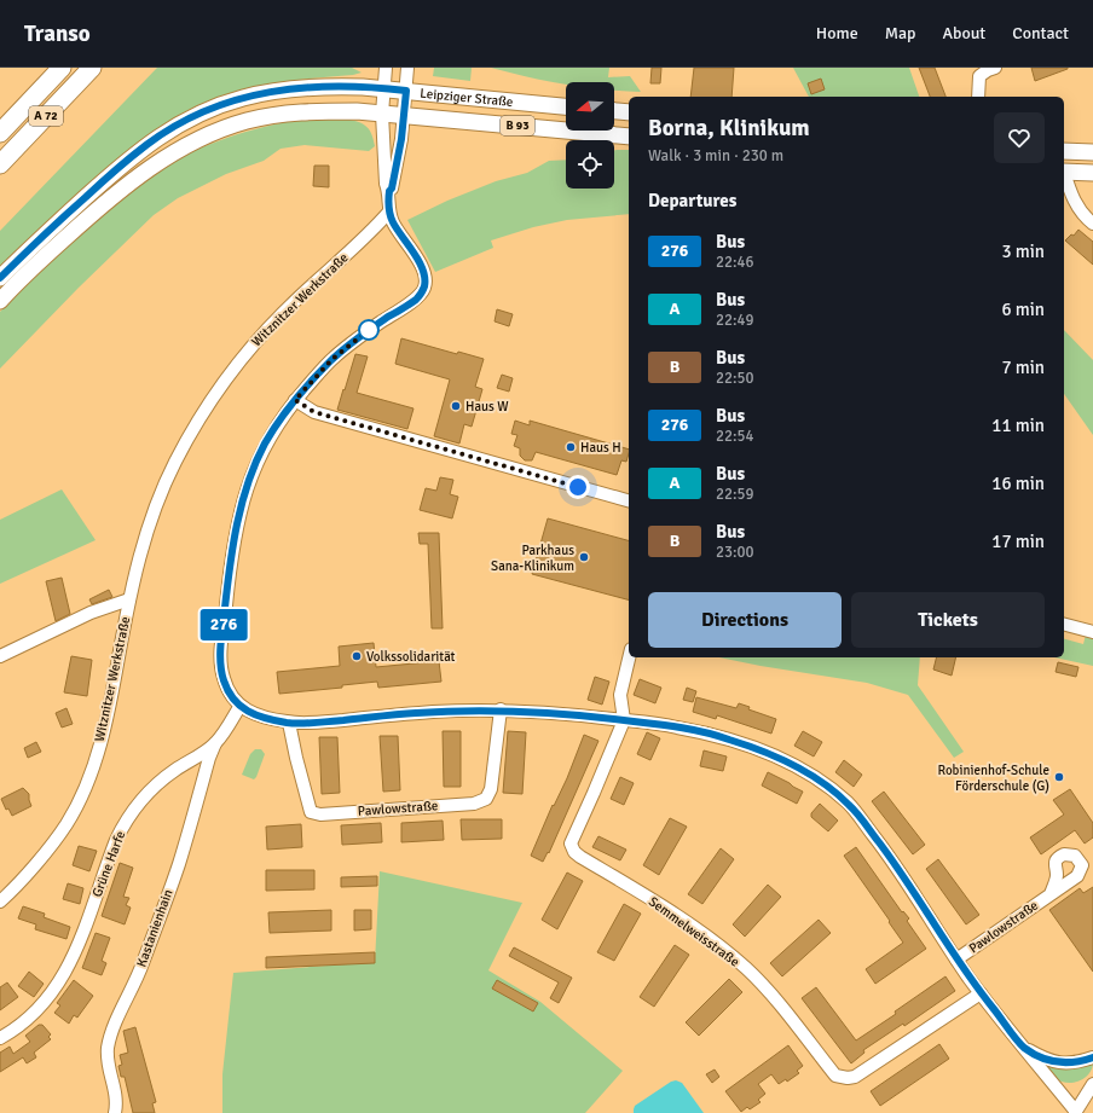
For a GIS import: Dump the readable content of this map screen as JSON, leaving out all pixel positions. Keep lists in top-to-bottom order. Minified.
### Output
{"streets":{"highway":["A 72"],"main road":["Leipziger Straße","B 93"],"street":["Witznitzer Werkstraße","Pawlowstraße","Grüne Harfe","Kastanienhain","Semmelweisstraße"]},"crossings":[["Pawlowstraße","Grüne Harfe"],["Pawlowstraße","Semmelweisstraße"],["Grüne Harfe","Kastanienhain"]],"places":["Haus W","Haus H","Parkhaus Sana-Klinikum","Volkssolidarität","Robinienhof-Schule Förderschule (G)"],"lines":["bus line 276"],"north":"left","page":{"header":"Transo","nav":["Home","Map","About","Contact"],"on_map":"276","heading":[["Borna, Klinikum","Walk · 3 min · 230 m"],"Departures"],"list":[{"mark":"276","name":"Bus","note":"22:46","value":"3 min"},{"mark":"A","name":"Bus","note":"22:49","value":"6 min"},{"mark":"B","name":"Bus","note":"22:50","value":"7 min"},{"mark":"276","name":"Bus","note":"22:54","value":"11 min"},{"mark":"A","name":"Bus","note":"22:59","value":"16 min"},{"mark":"B","name":"Bus","note":"23:00","value":"17 min"}],"buttons":["Directions","Tickets"]}}
